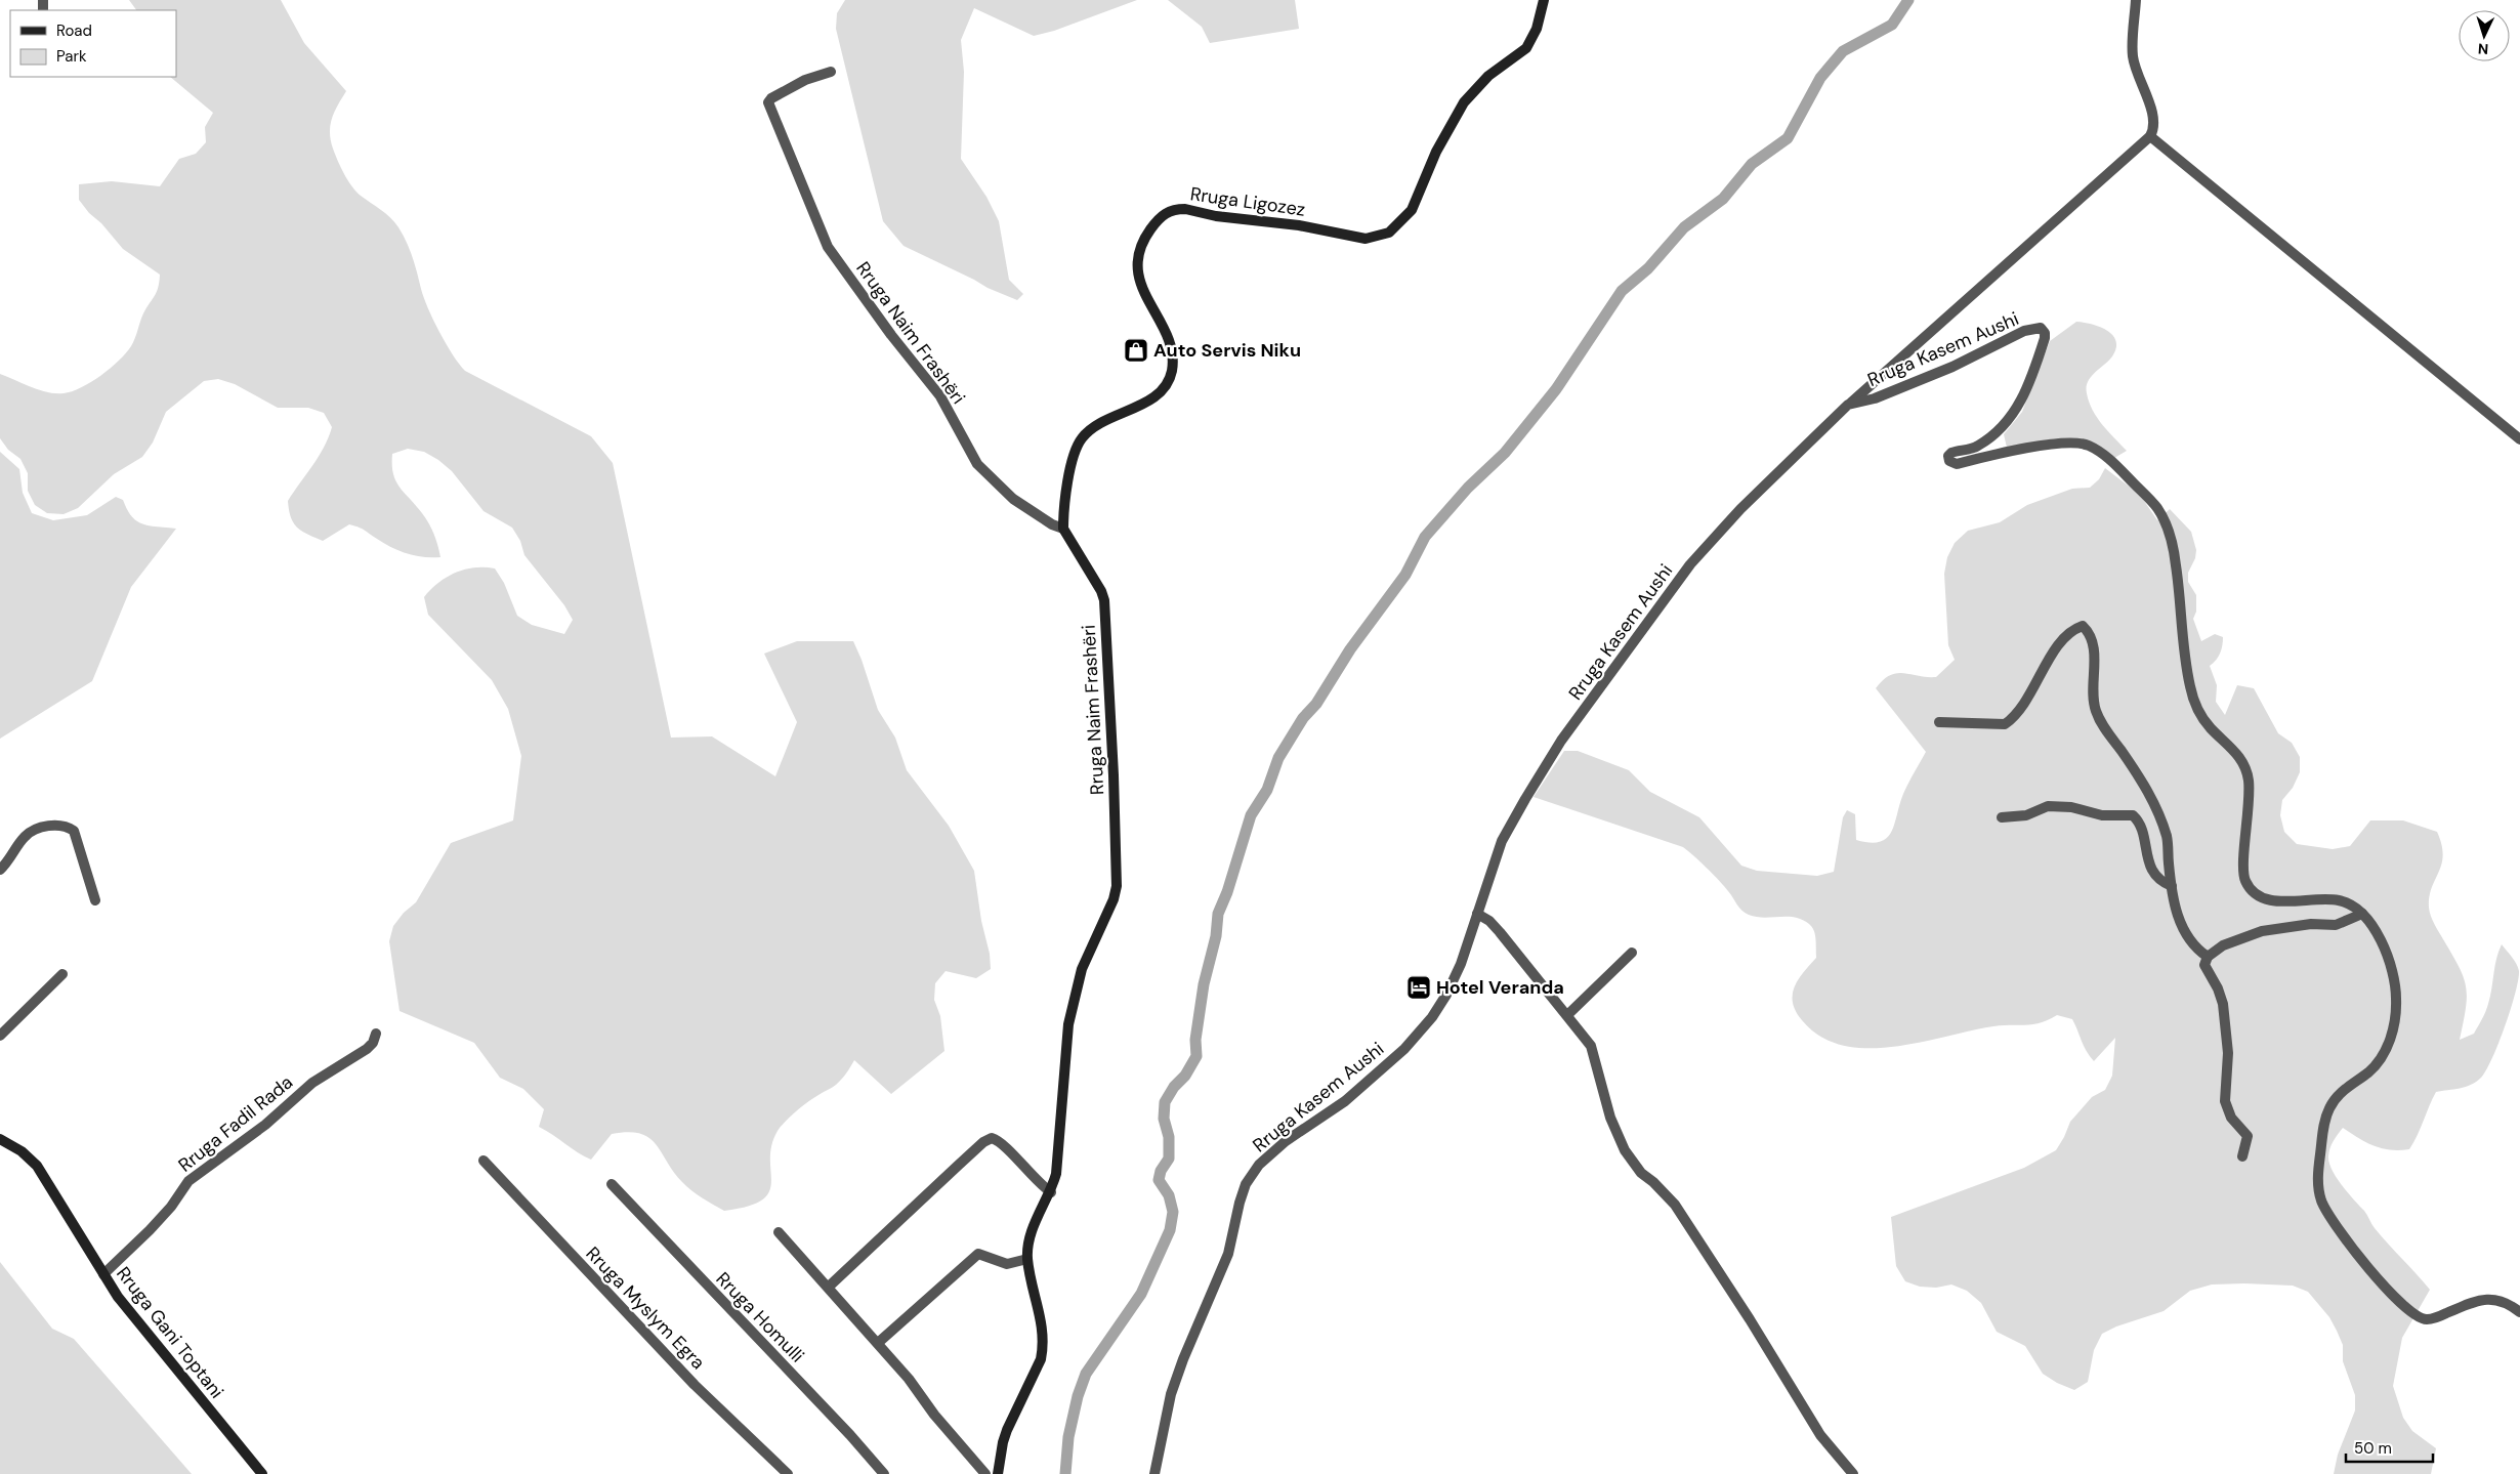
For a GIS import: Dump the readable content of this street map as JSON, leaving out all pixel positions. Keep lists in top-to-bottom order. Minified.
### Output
{"streets":{"street":["Rruga Ligozez","Rruga Naim Frashëri","Rruga Kasem Aushi","Rruga Fadil Rada","Rruga Myslym Egra","Rruga Homulli","Rruga Gani Toptani"]},"crossings":[["Rruga Ligozez","Rruga Naim Frashëri"],["Rruga Fadil Rada","Rruga Gani Toptani"]],"places":{"shop":["Auto Servis Niku"],"hotel":["Hotel Veranda"]},"legend":["Road","Park"],"scale_bar":"50 m","north":"bottom"}
